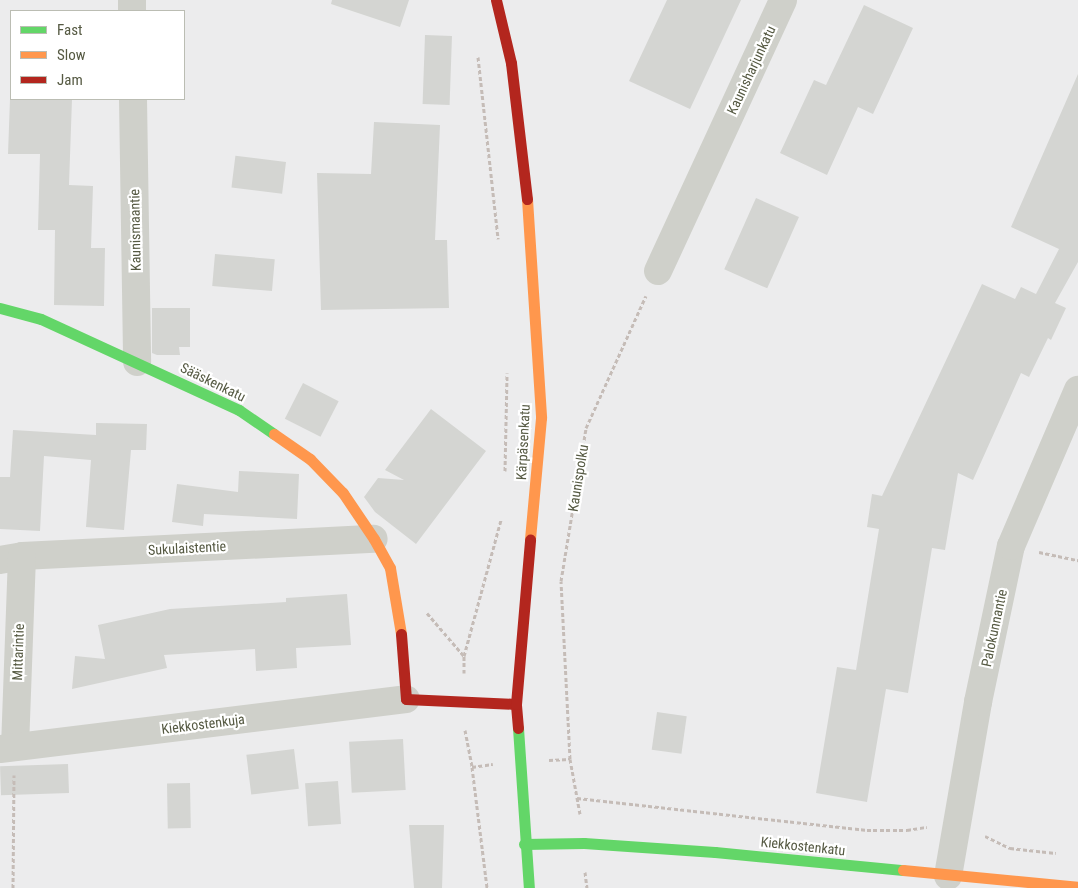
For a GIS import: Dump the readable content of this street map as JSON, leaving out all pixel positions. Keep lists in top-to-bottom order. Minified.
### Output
{"streets":{"street":["Kaunisharjunkatu","Kaunismaantie","Sääskenkatu","Kärpäsenkatu","Sukulaistentie","Palokunnantie","Mittarintie","Kiekkostenkuja","Kiekkostenkatu"],"path":["Kaunispolku"]},"crossings":[["Kaunisharjunkatu","Kaunispolku"],["Kaunismaantie","Sääskenkatu"],["Sääskenkatu","Sukulaistentie"],["Kärpäsenkatu","Kiekkostenkuja"],["Kärpäsenkatu","Kiekkostenkatu"],["Kaunispolku","Kiekkostenkatu"],["Sukulaistentie","Mittarintie"],["Palokunnantie","Kiekkostenkatu"],["Mittarintie","Kiekkostenkuja"]],"legend":["Fast","Slow","Jam"]}
